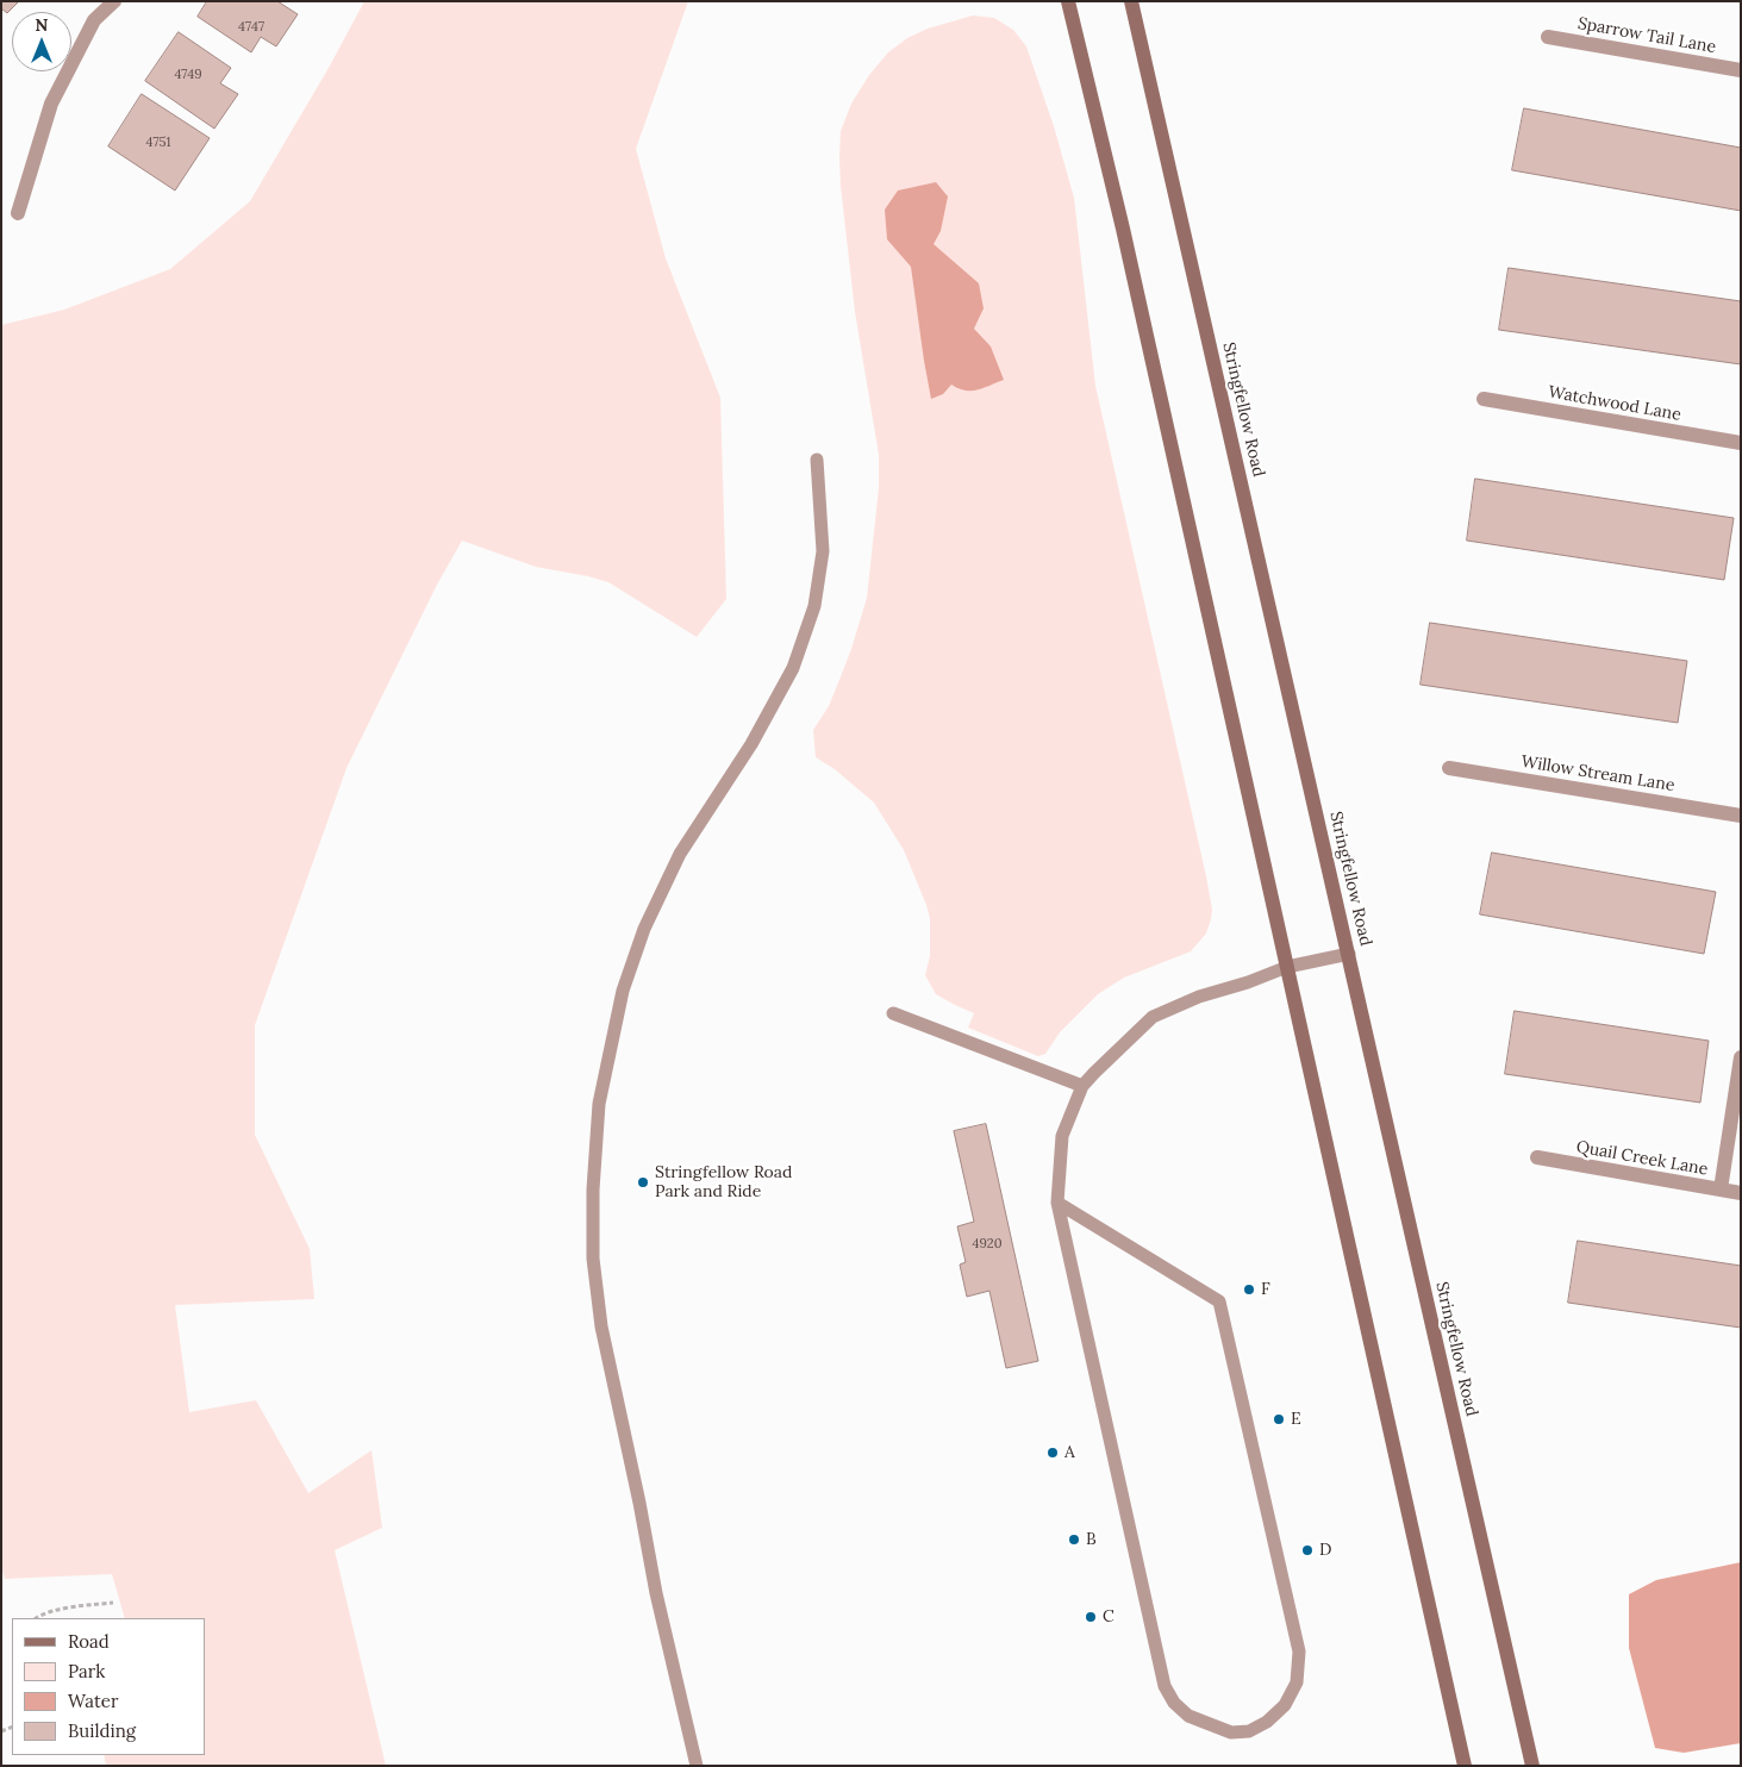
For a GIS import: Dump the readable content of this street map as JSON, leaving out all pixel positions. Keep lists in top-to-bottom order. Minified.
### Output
{"streets":{"main road":["Stringfellow Road"],"street":["Sparrow Tail Lane","Watchwood Lane","Willow Stream Lane","Quail Creek Lane"]},"places":["Stringfellow Road Park and Ride","F","E","A","B","D","C"],"house_numbers":["4747","4749","4751","4920"],"legend":["Road","Park","Water","Building"],"north":"top"}
